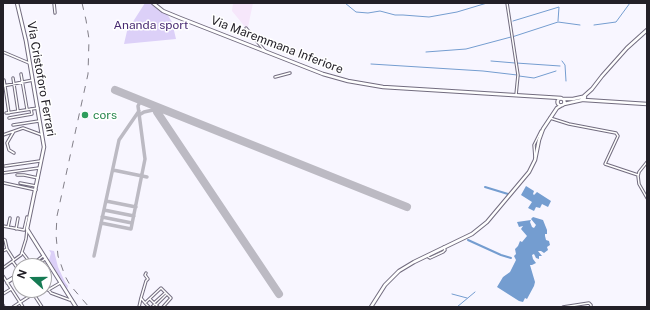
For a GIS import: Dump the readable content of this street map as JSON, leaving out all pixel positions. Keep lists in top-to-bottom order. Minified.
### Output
{"streets":{"main road":["Via Maremmana Inferiore","Via Cristoforo Ferrari"]},"parks":["Ananda sport"],"places":["cors"],"north":"left"}
